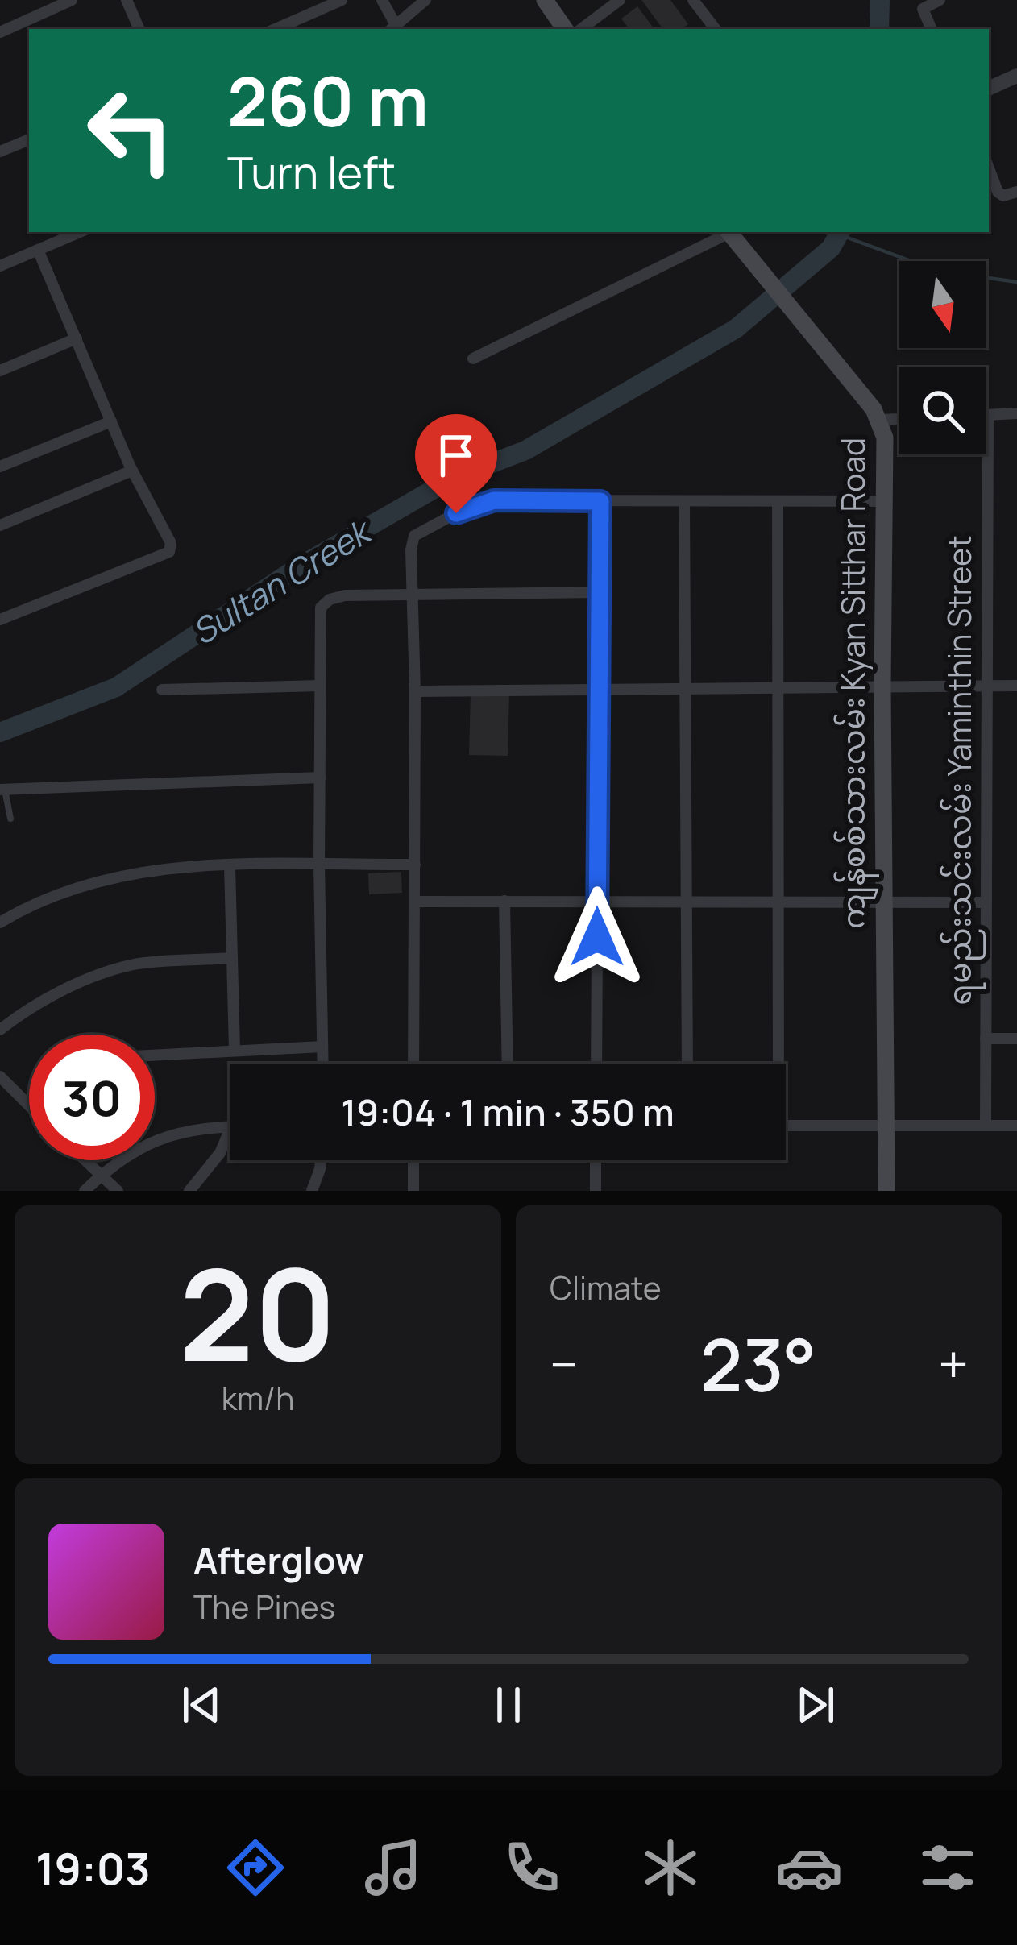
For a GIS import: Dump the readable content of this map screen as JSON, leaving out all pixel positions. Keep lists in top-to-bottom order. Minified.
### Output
{"streets":{"main road":["ကျန်စစ်သားလမ်း Kyan Sitthar Road"],"street":["ရမည်းသင်းလမ်း Yaminthin Street"]},"water":["Sultan Creek"],"north":"bottom","page":{"turn":["260 m","Turn left"],"limit":"30","trip":"19:04 · 1 min · 350 m","tile":[["20","km/h"],"Climate"],"heat":["−","23°","+"],"song":["Afterglow","The Pines"],"tabs":"19:03"}}
